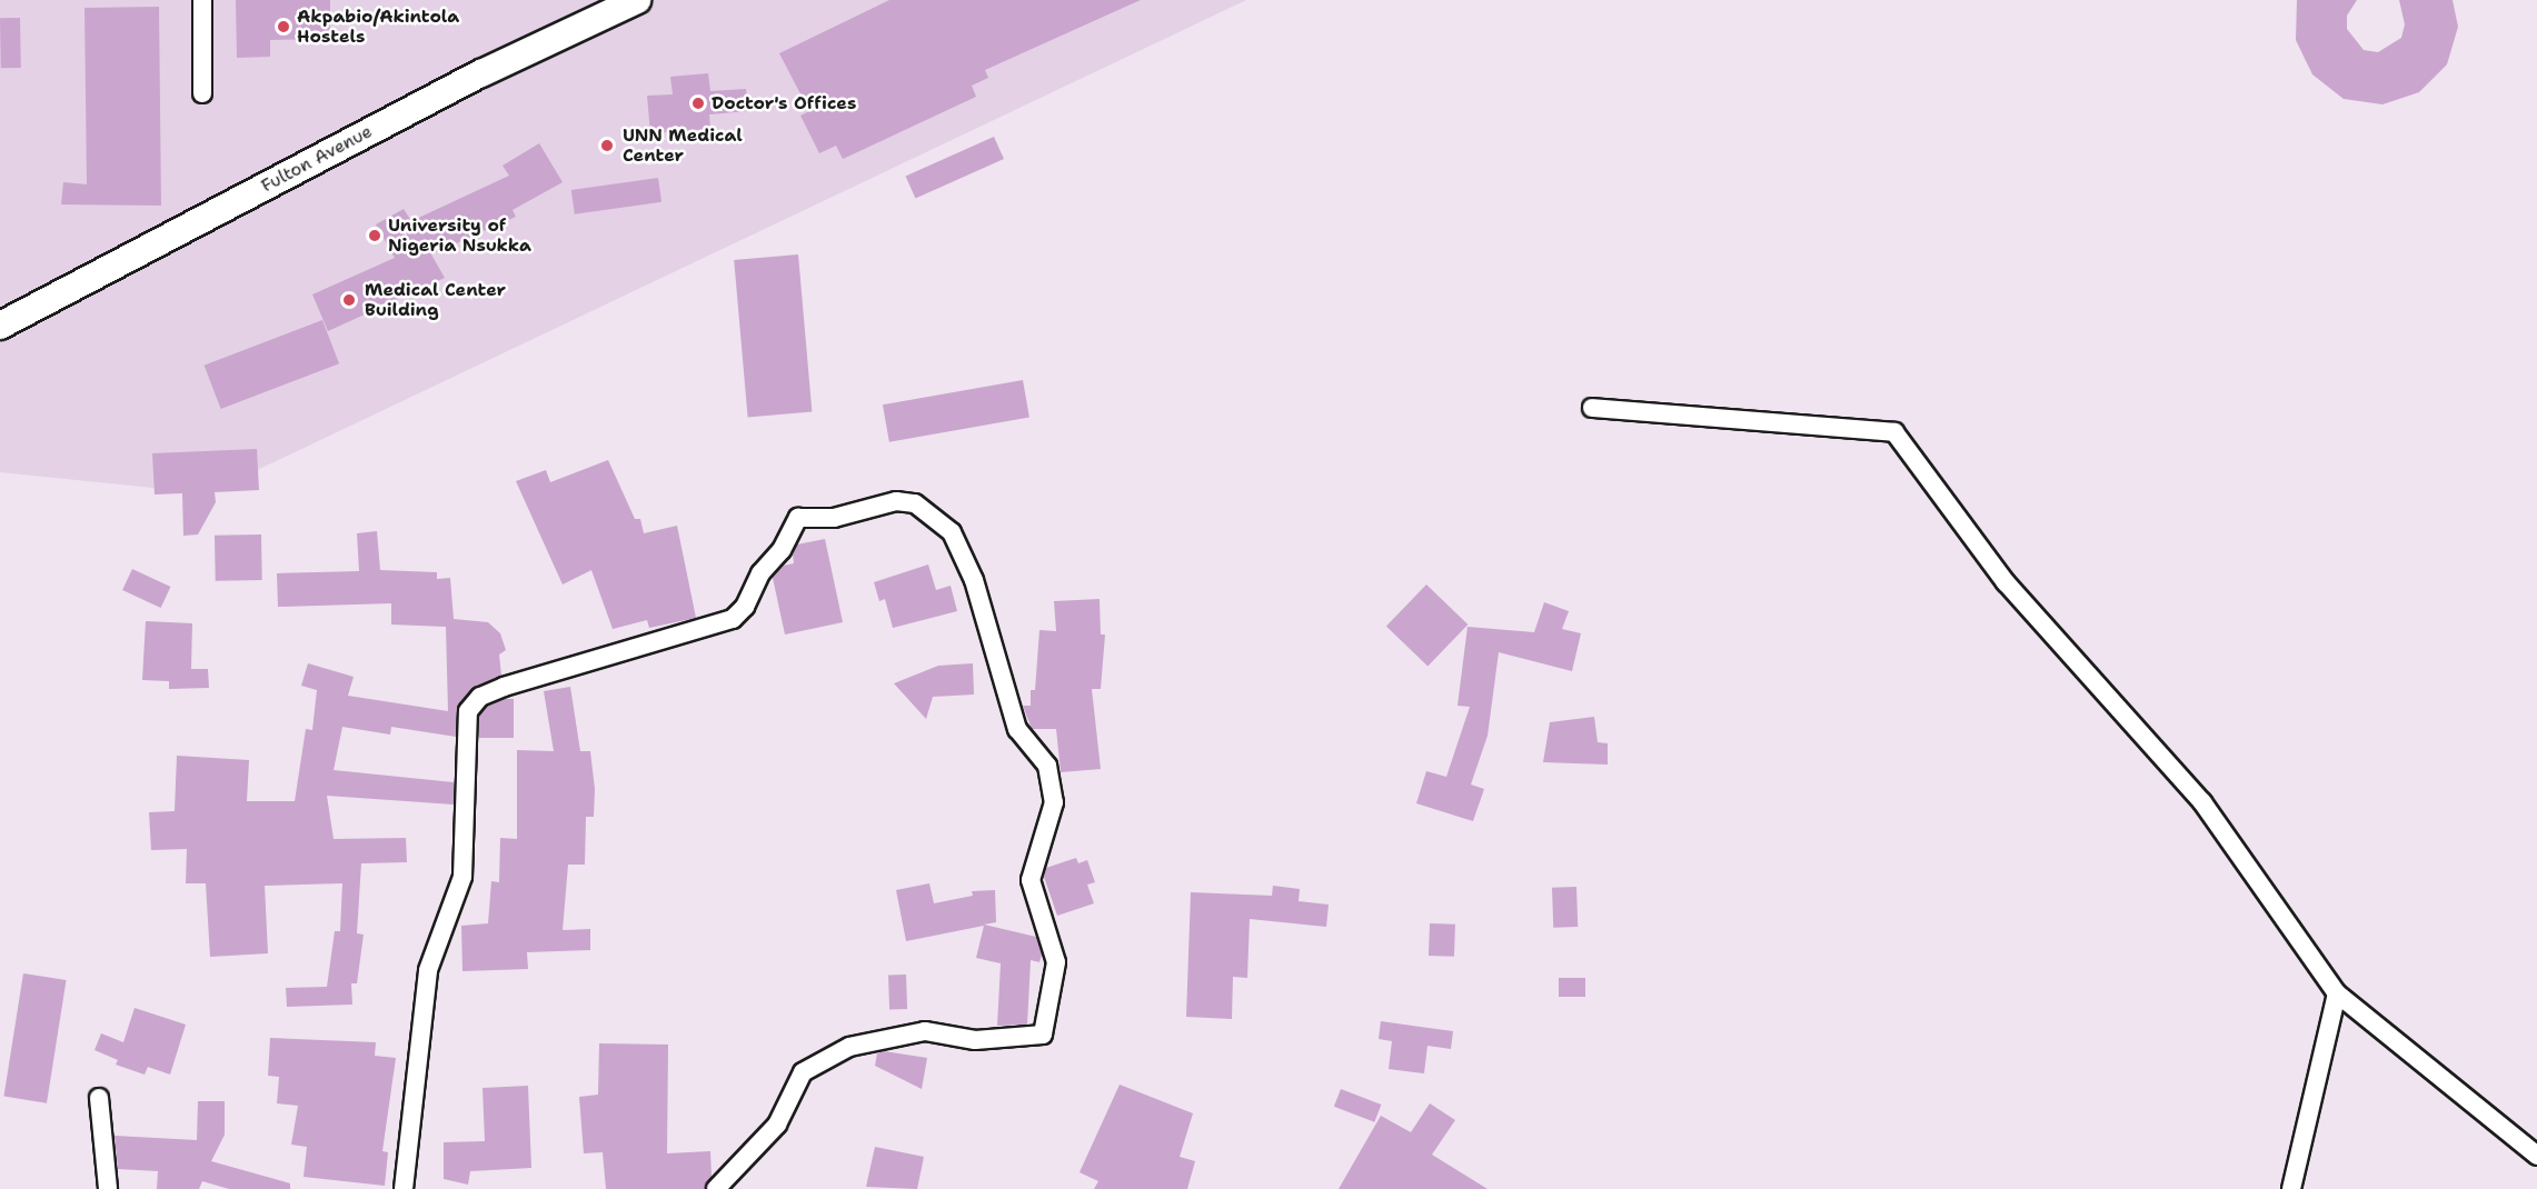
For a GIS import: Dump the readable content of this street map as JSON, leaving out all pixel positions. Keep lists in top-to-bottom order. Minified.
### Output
{"streets":{"street":["Fulton Avenue"]},"places":["Akpabio/Akintola Hostels","Doctor's Offices","UNN Medical Center","University of Nigeria Nsukka","Medical Center Building"]}
